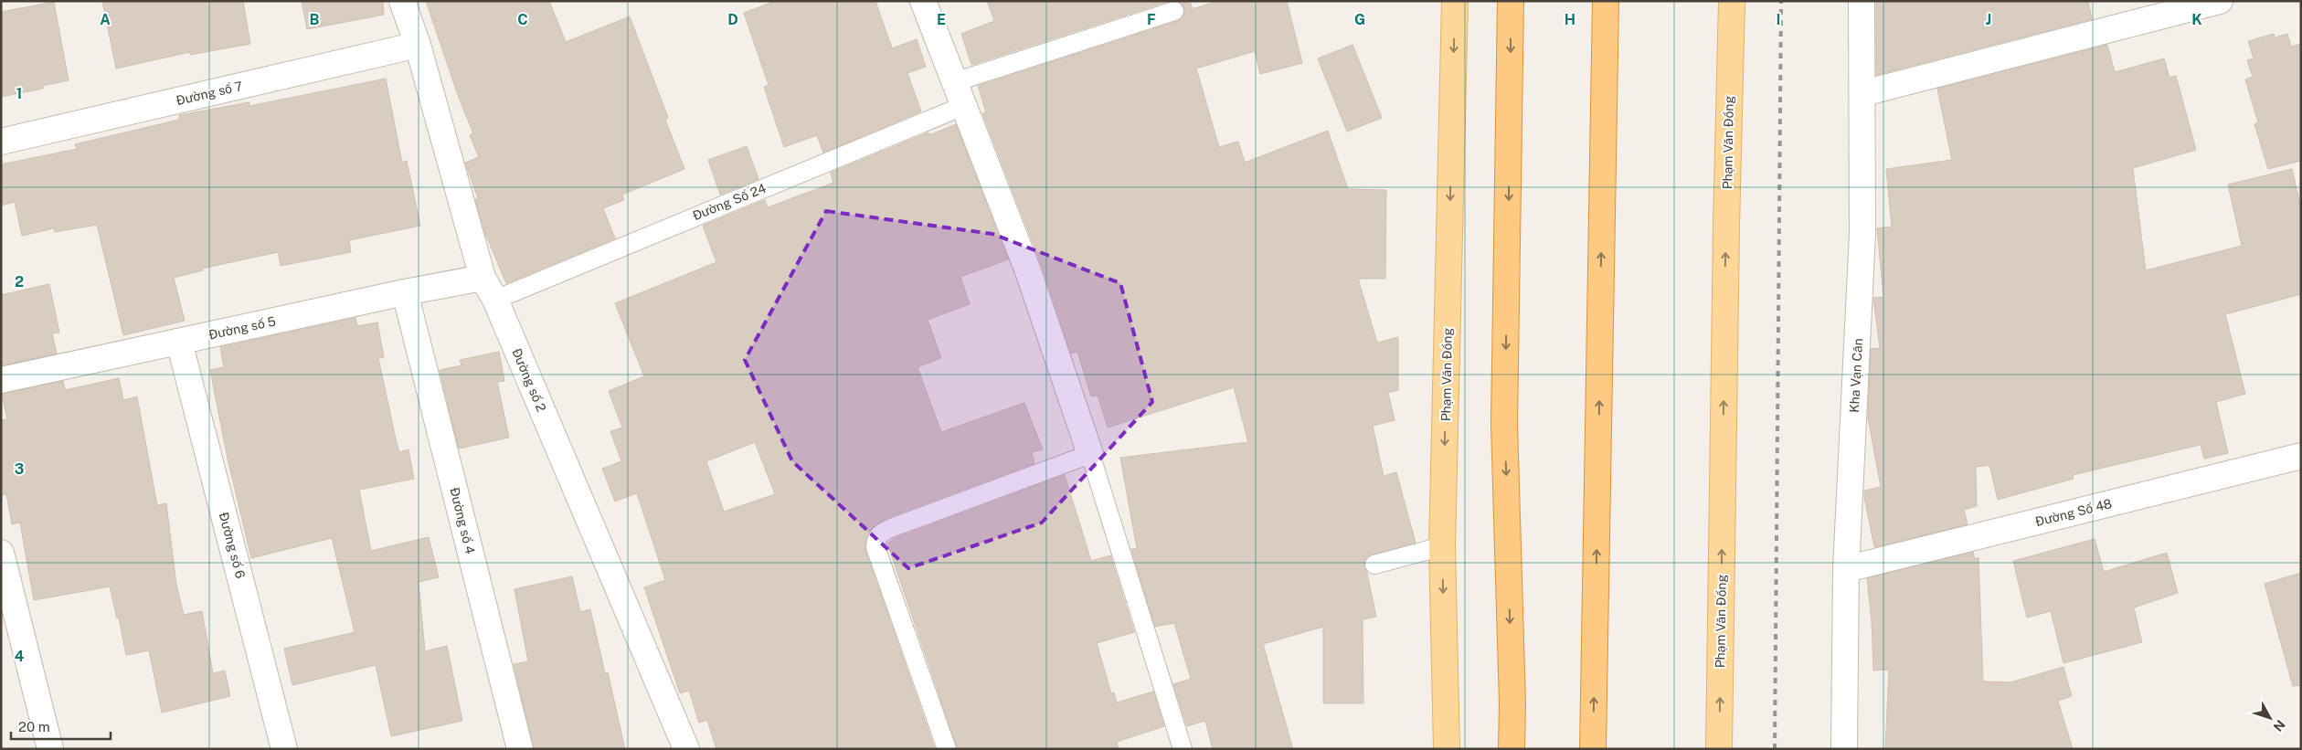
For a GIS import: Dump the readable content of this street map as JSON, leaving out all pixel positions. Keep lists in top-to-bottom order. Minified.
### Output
{"streets":{"main road":["Phạm Văn Đồng"],"street":["Đường số 7","Đường số 5","Kha Vạn Cân","Đường số 2","Đường Số 48","Đường số 4","Đường số 6"],"lane":["Đường Số 24"]},"crossings":[["Đường số 7","Đường số 2"],["Đường Số 24","Đường số 2"],["Đường số 5","Đường số 2"],["Đường số 5","Đường số 4"],["Đường số 5","Đường số 6"],["Kha Vạn Cân","Đường Số 48"]],"scale_bar":"20 m","north":"bottom right","grid":{"columns":["A","B","C","D","E","F","G","H","I","J","K"],"rows":["1","2","3","4"]}}
